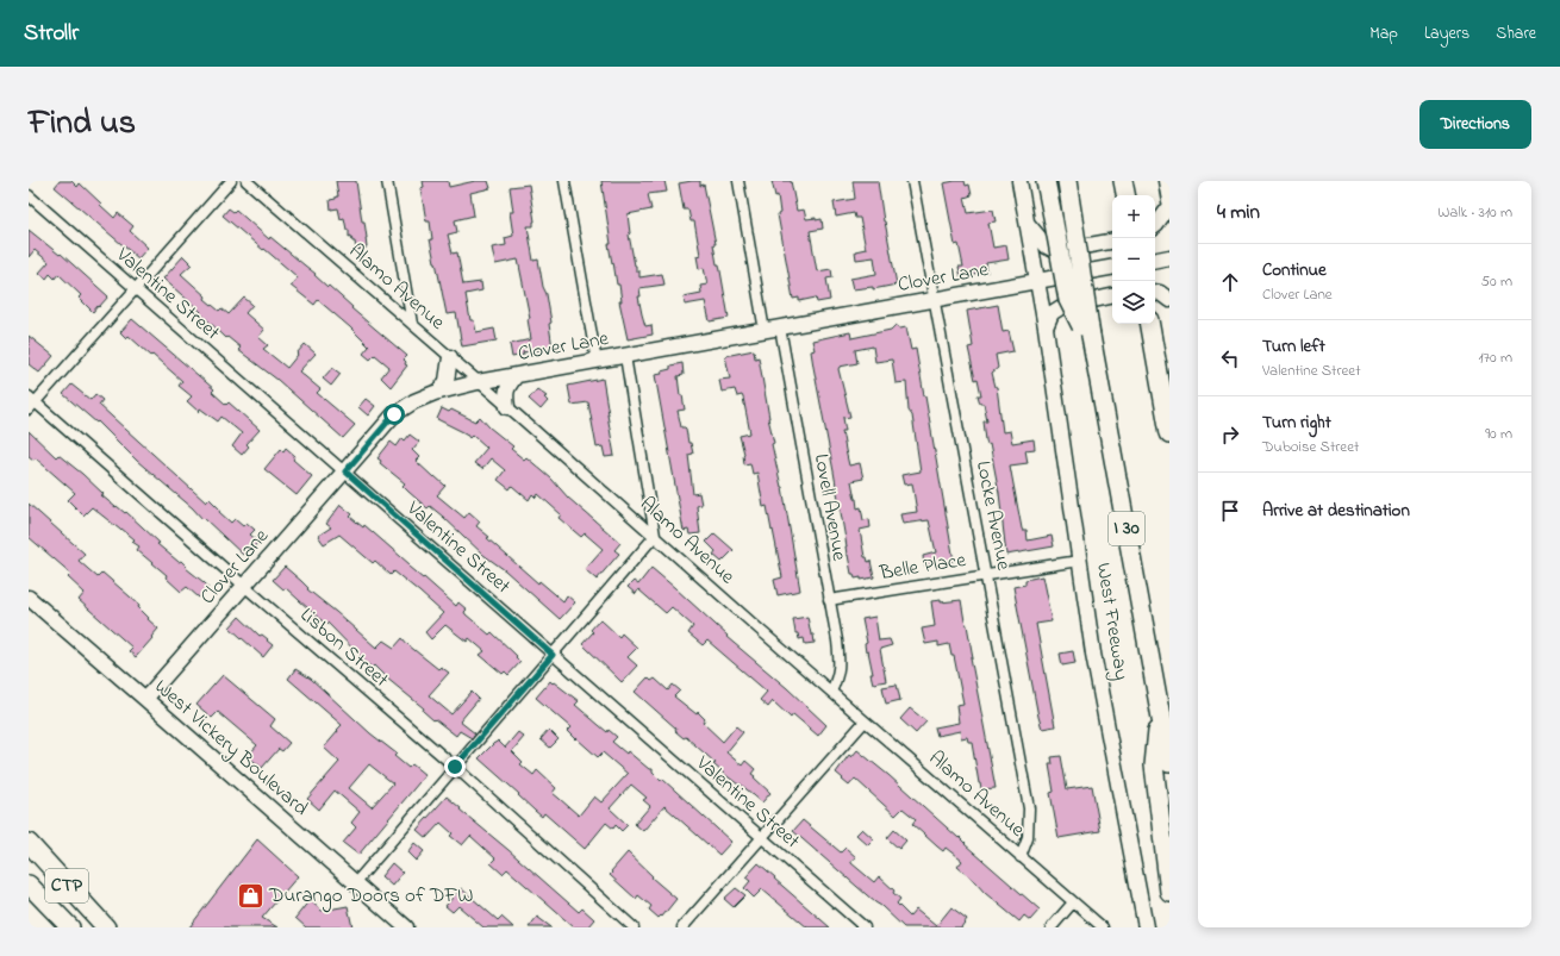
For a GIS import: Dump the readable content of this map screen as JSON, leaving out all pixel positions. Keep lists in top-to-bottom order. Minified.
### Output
{"streets":{"highway":["I 30","West Freeway","CTP"],"main road":["Clover Lane","West Vickery Boulevard"],"street":["Alamo Avenue","Valentine Street","Lovell Avenue","Locke Avenue","Belle Place","Lisbon Street"]},"crossings":[["Clover Lane","Alamo Avenue"],["Clover Lane","Valentine Street"],["Clover Lane","Lovell Avenue"],["Clover Lane","Locke Avenue"],["Clover Lane","West Freeway"],["Clover Lane","Lisbon Street"],["Clover Lane","West Vickery Boulevard"],["Alamo Avenue","Lovell Avenue"],["Alamo Avenue","Locke Avenue"],["Lovell Avenue","Belle Place"],["Locke Avenue","Belle Place"],["Belle Place","West Freeway"]],"places":{"shop":["Durango Doors of DFW"]},"page":{"header":"Strollr","nav":["Map","Layers","Share"],"title":"Find us","buttons":"Directions","heading":["4 min","Walk · 310 m"],"map_buttons":["+","−"],"list":[["Continue","Clover Lane","50 m"],["Turn left","Valentine Street","170 m"],["Turn right","Duboise Street","90 m"],"Arrive at destination"]}}
